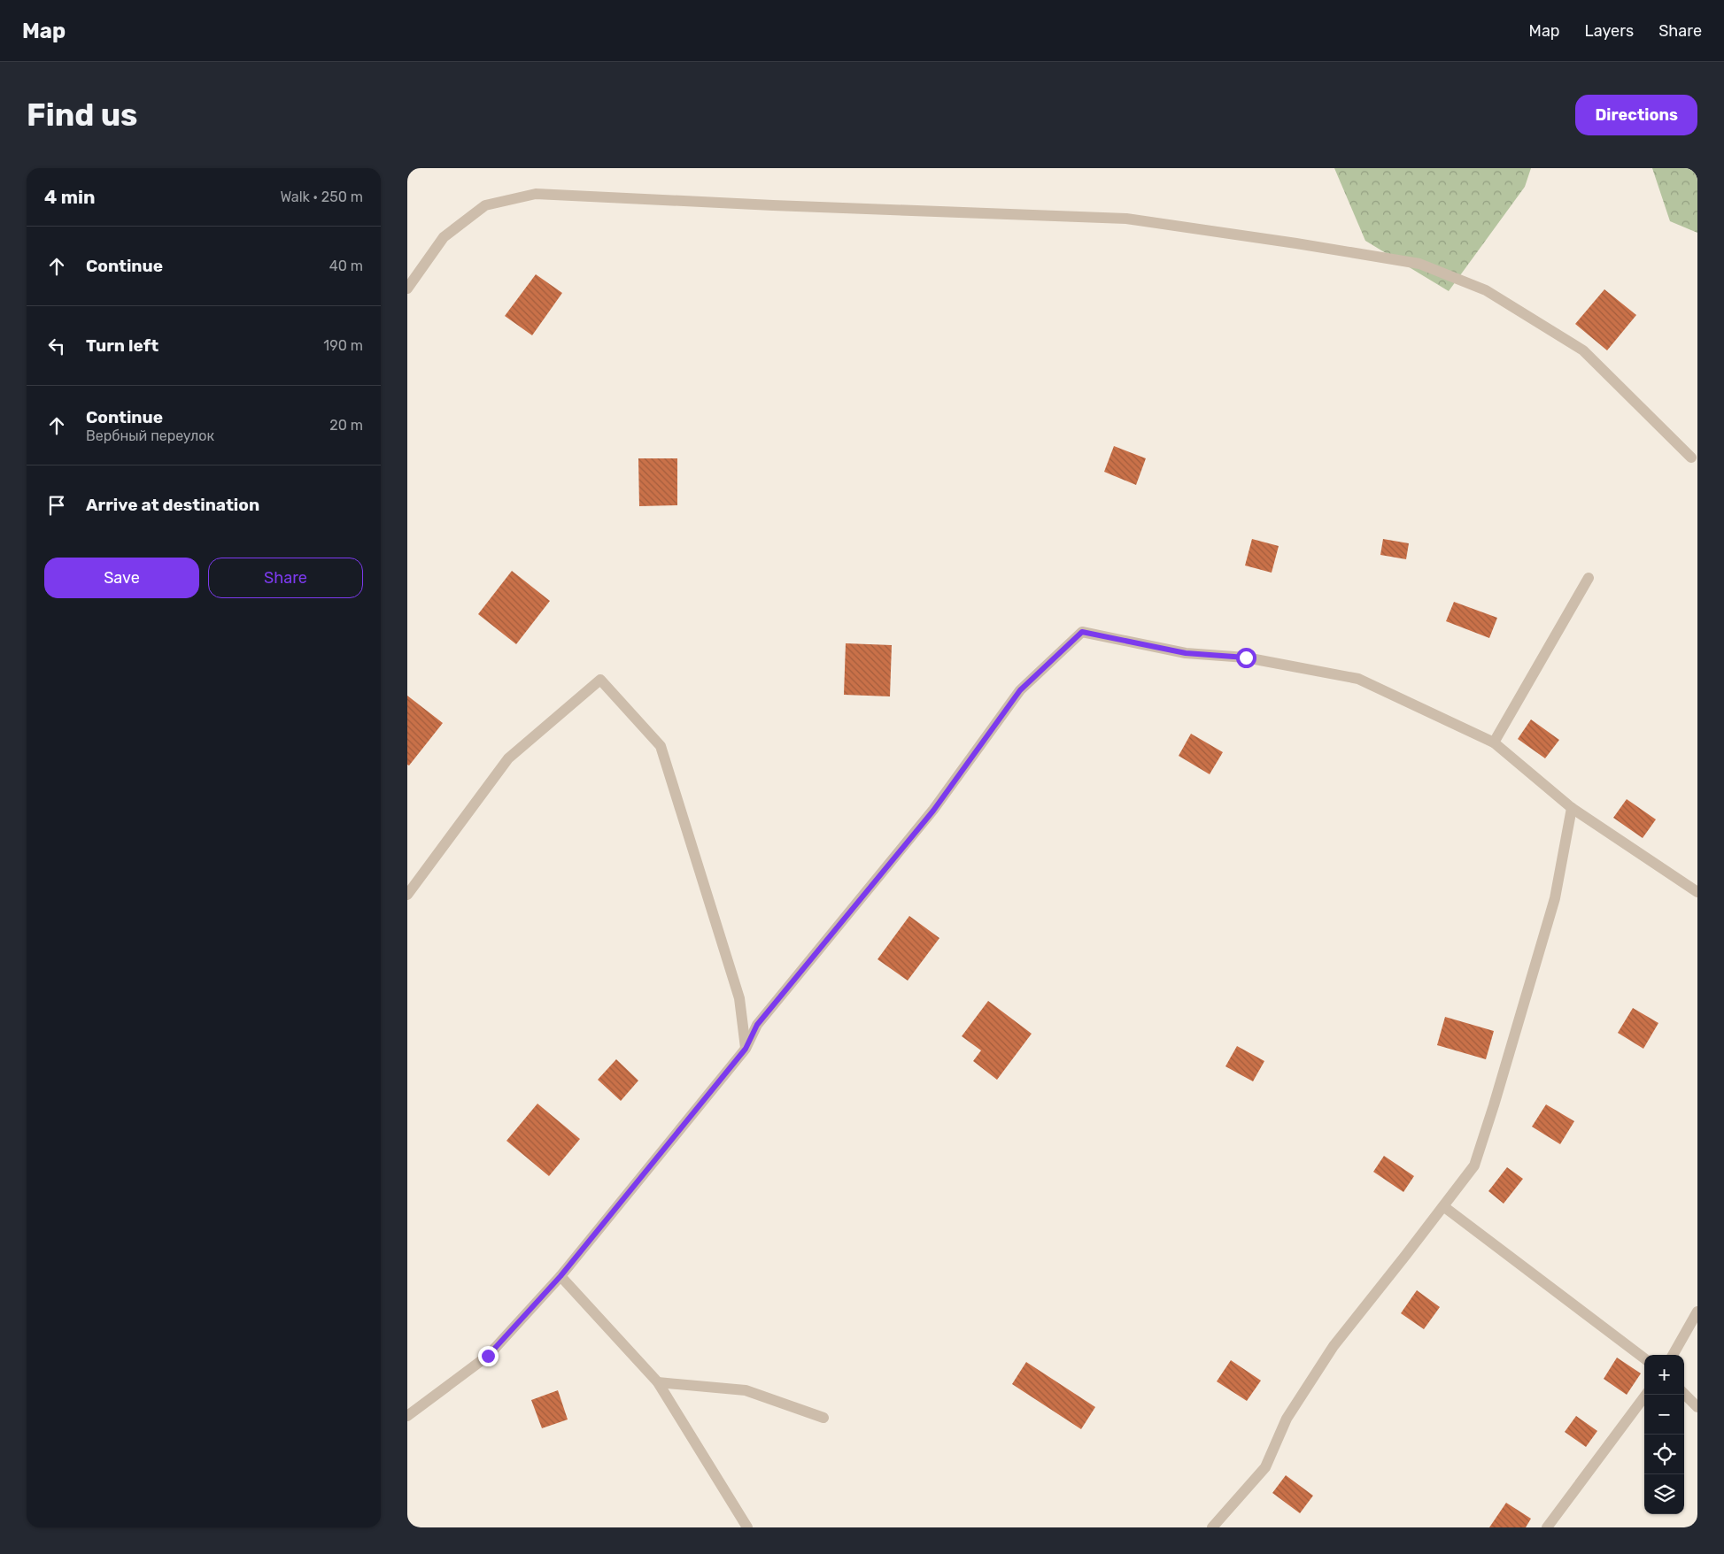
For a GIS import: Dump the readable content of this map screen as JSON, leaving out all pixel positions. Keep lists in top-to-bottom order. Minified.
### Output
{"page":{"header":"Map","nav":["Map","Layers","Share"],"buttons":["Directions",["Save","Share"]],"title":"Find us","heading":["4 min","Walk · 250 m"],"list":[["Continue","40 m"],["Turn left","190 m"],["Continue","Вербный переулок","20 m"],"Arrive at destination"],"map_buttons":["+","−"]}}
